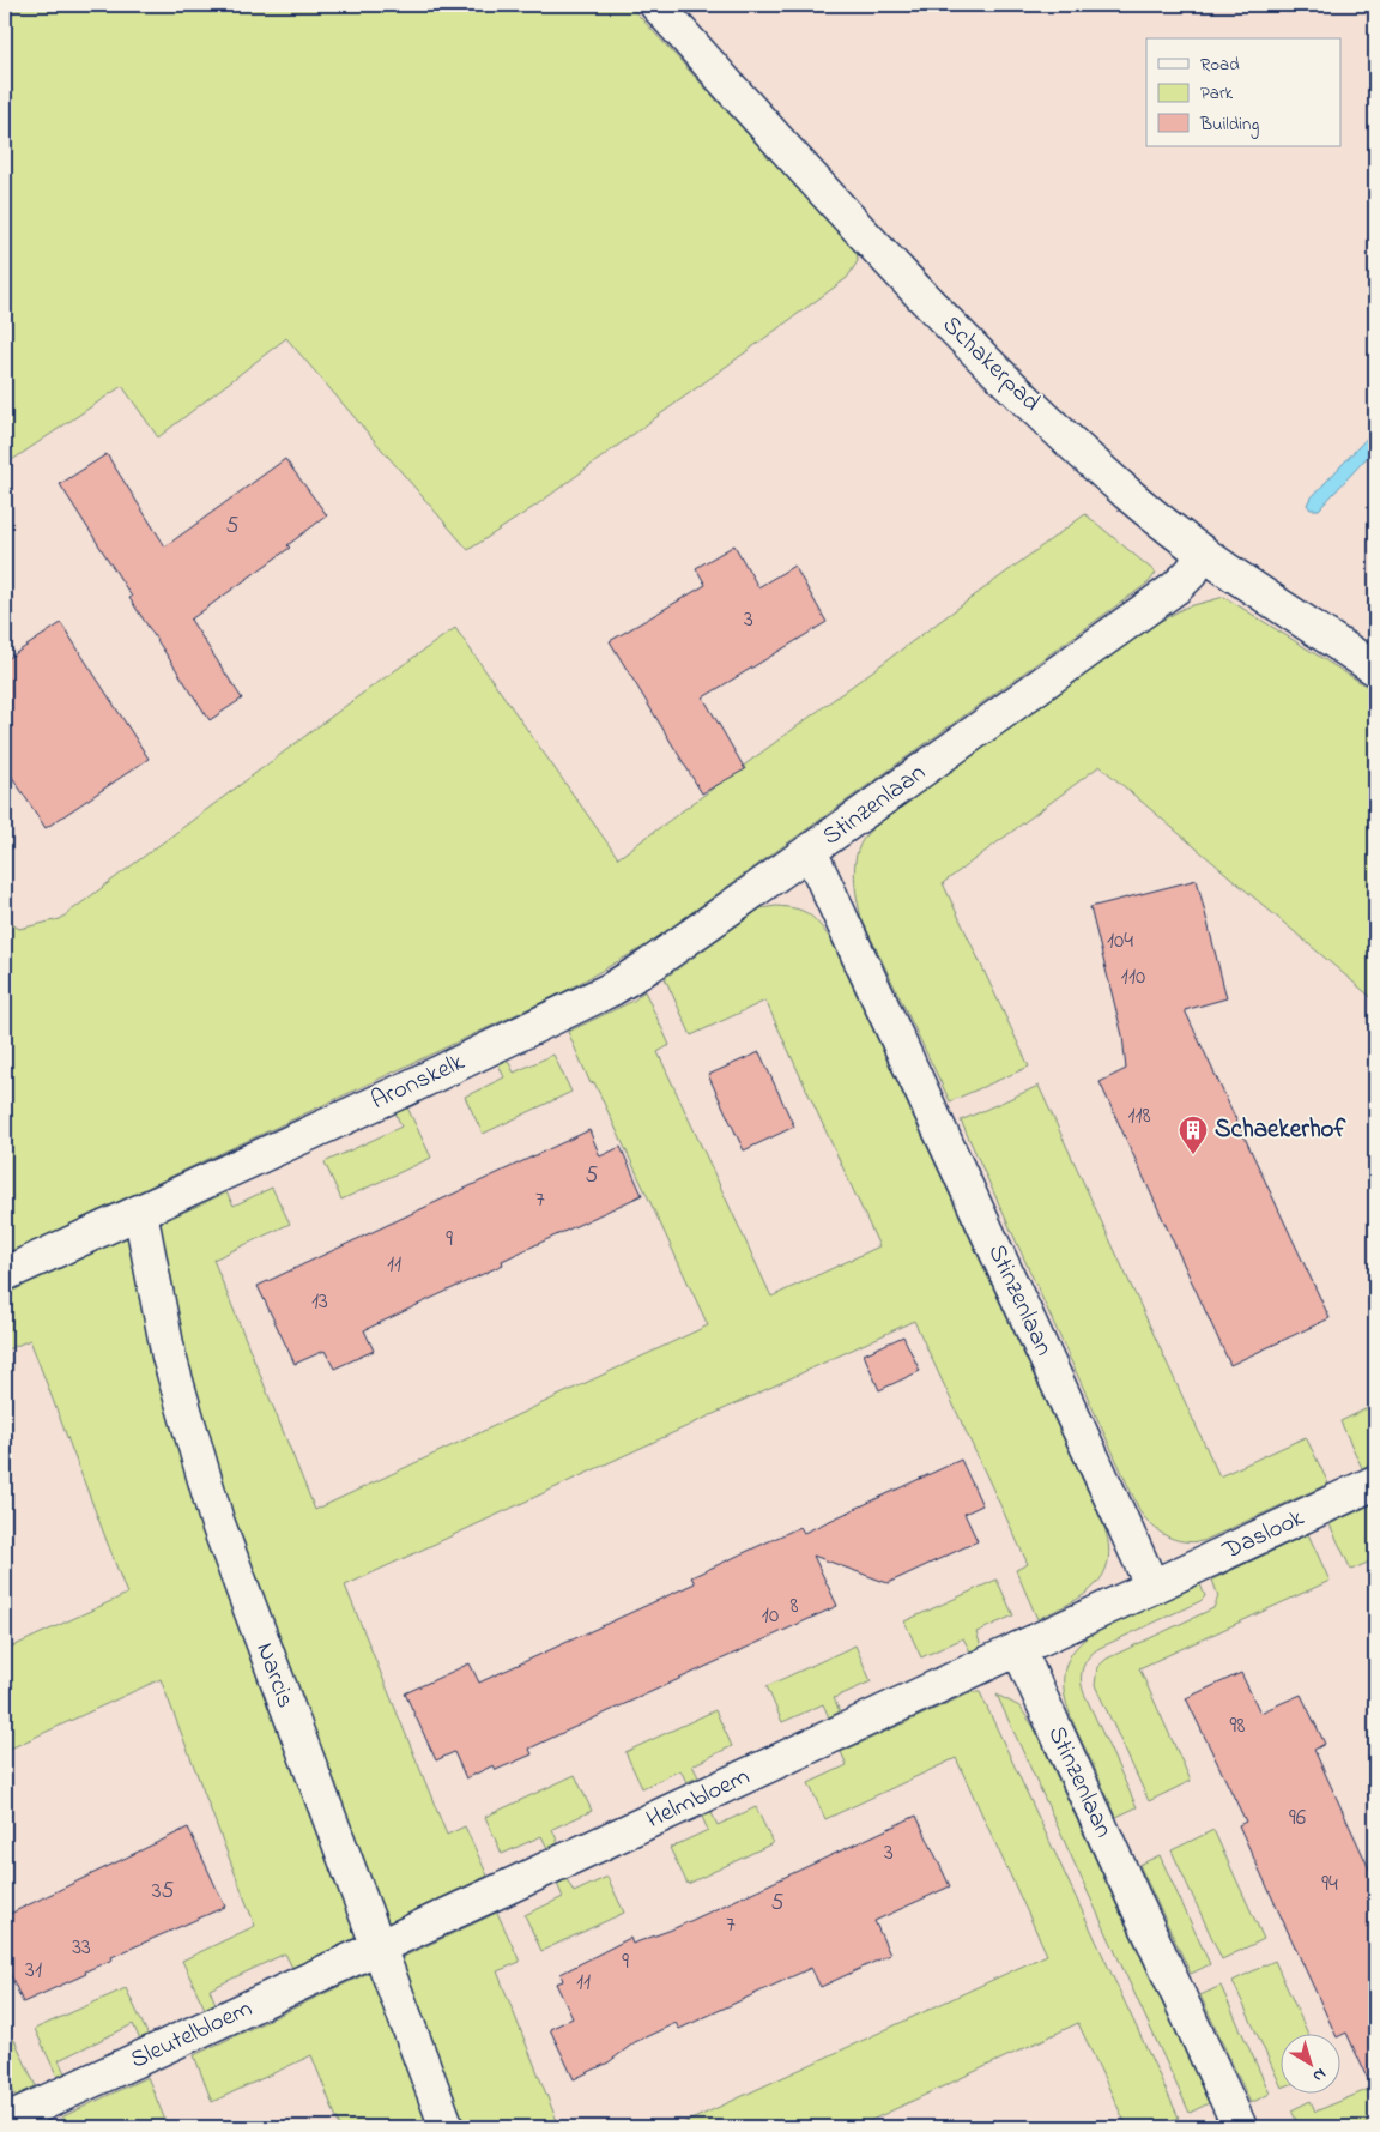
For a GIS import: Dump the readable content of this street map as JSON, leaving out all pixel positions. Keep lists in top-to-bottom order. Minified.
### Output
{"streets":{"street":["Schakerpad","Stinzenlaan","Aronskelk","Daslook","Narcis","Helmbloem","Sleutelbloem"]},"crossings":[["Schakerpad","Stinzenlaan"],["Stinzenlaan","Aronskelk"],["Stinzenlaan","Daslook"],["Stinzenlaan","Helmbloem"],["Aronskelk","Narcis"],["Narcis","Helmbloem"],["Narcis","Sleutelbloem"],["Helmbloem","Sleutelbloem"]],"places":{"building":["Schaekerhof"]},"house_numbers":["5","3","104","110","118","5","7","9","11","13","8","10","98","96","3","94","35","5","7","33","9","31","11"],"legend":["Road","Park","Building"],"north":"bottom right"}
